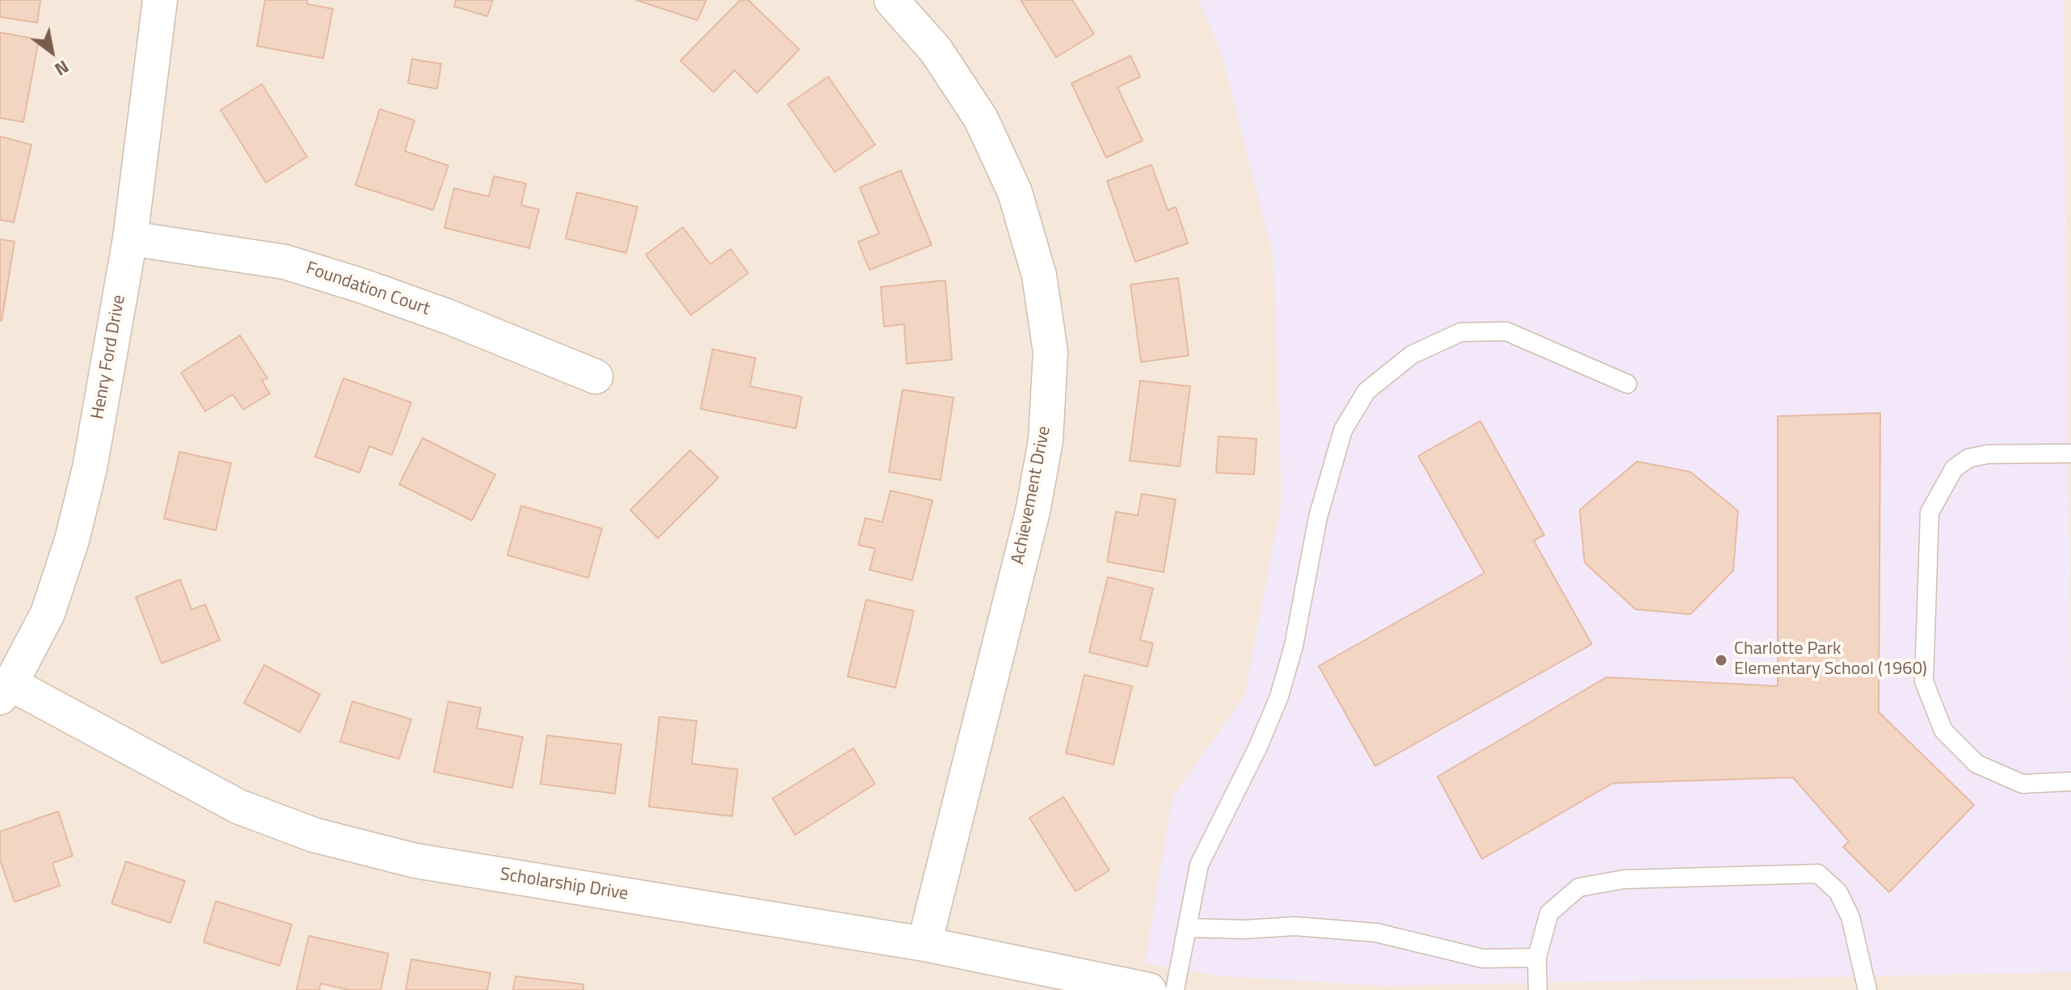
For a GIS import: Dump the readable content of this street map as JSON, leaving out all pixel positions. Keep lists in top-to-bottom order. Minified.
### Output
{"streets":{"street":["Foundation Court","Henry Ford Drive","Achievement Drive","Scholarship Drive"]},"crossings":[["Foundation Court","Henry Ford Drive"],["Henry Ford Drive","Scholarship Drive"],["Achievement Drive","Scholarship Drive"]],"places":["Charlotte Park Elementary School (1960)"],"north":"bottom right"}
